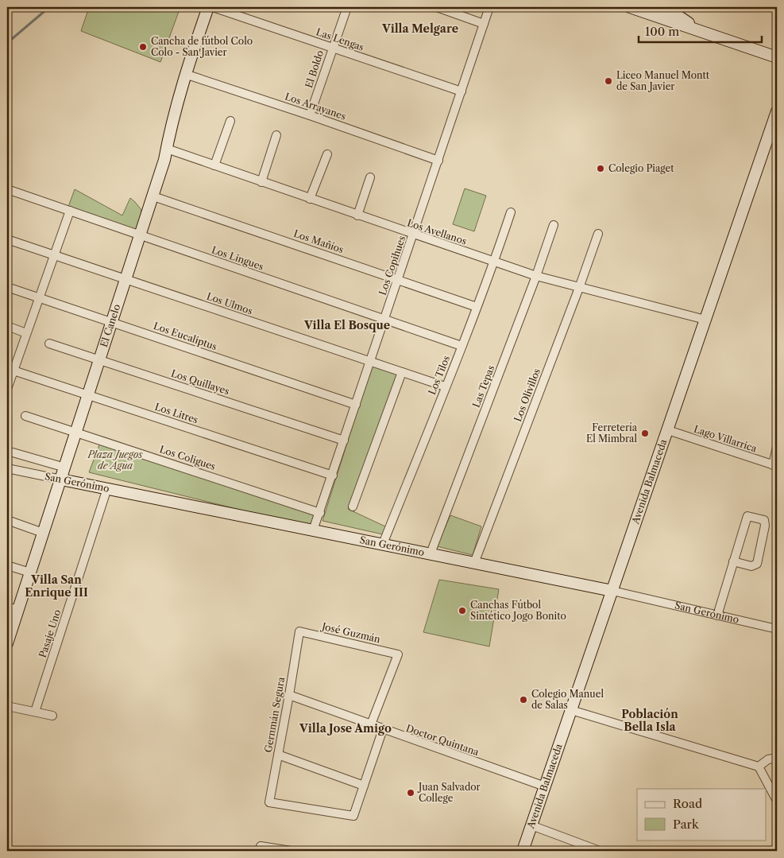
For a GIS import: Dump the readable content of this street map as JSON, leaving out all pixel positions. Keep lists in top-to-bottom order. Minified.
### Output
{"streets":{"street":["Las Lengas","El Boldo","Los Arrayanes","Los Avellanos","Los Mañíos","Los Lingues","Los Copihues","Los Ulmos","El Canelo","Los Eucaliptus","Los Tilos","Los Quillayes","Las Tepas","Los Olivillos","Los Litres","Lago Villarrica","Los Coligues","Avenida Balmaceda","San Gerónimo","José Guzmán","Pasaje Uno","Gernmán Segura","Doctor Quintana"]},"crossings":[["Las Lengas","El Boldo"],["Las Lengas","Los Copihues"],["El Boldo","Los Arrayanes"],["Los Arrayanes","Los Copihues"],["Los Arrayanes","El Canelo"],["Los Avellanos","Los Copihues"],["Los Avellanos","El Canelo"],["Los Avellanos","Los Tilos"],["Los Avellanos","Las Tepas"],["Los Avellanos","Los Olivillos"],["Los Avellanos","Avenida Balmaceda"],["Los Mañíos","Los Copihues"],["Los Mañíos","El Canelo"],["Los Mañíos","Los Tilos"],["Los Lingues","Los Copihues"],["Los Lingues","El Canelo"],["Los Lingues","Los Tilos"],["Los Copihues","Los Ulmos"],["Los Copihues","Los Eucaliptus"],["Los Copihues","Los Quillayes"],["Los Copihues","Los Litres"],["Los Copihues","Los Coligues"],["Los Copihues","San Gerónimo"],["Los Ulmos","El Canelo"],["Los Ulmos","Los Tilos"],["El Canelo","Los Eucaliptus"],["El Canelo","Los Quillayes"],["El Canelo","Los Litres"],["El Canelo","Los Coligues"],["El Canelo","San Gerónimo"],["Los Tilos","San Gerónimo"],["Las Tepas","San Gerónimo"],["Los Olivillos","San Gerónimo"],["Lago Villarrica","Avenida Balmaceda"],["Avenida Balmaceda","San Gerónimo"],["Avenida Balmaceda","Doctor Quintana"],["San Gerónimo","Pasaje Uno"],["José Guzmán","Gernmán Segura"],["José Guzmán","Doctor Quintana"],["Gernmán Segura","Doctor Quintana"]],"districts":["Villa Melgare","Villa El Bosque","Villa San Enrique III","Población Bella Isla","Villa Jose Amigo"],"parks":["Plaza Juegos de Agua"],"places":["Cancha de fútbol Colo Colo - San Javier","Liceo Manuel Montt de San Javier","Colegio Piaget","Ferretería El Mimbral","Canchas Fútbol Sintético Jogo Bonito","Colegio Manuel de Salas","Juan Salvador College"],"legend":["Road","Park"],"scale_bar":"100 m"}
